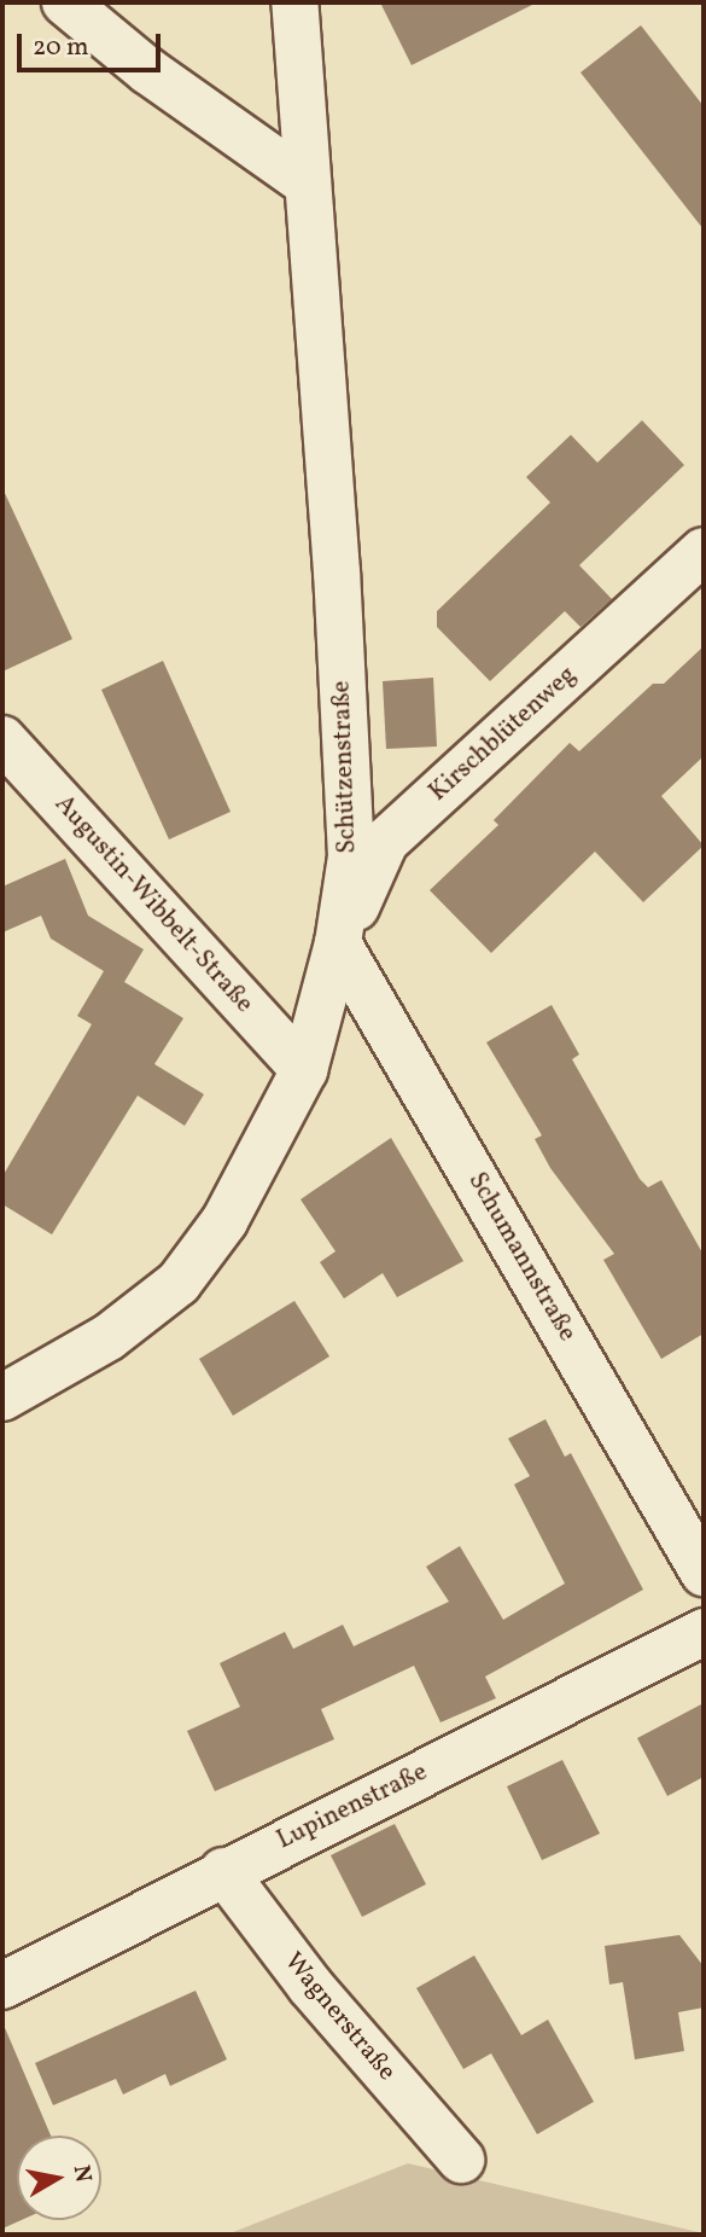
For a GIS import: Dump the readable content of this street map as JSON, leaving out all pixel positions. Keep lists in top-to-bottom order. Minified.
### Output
{"streets":{"street":["Kirschblütenweg","Schützenstraße","Augustin-Wibbelt-Straße","Schumannstraße","Lupinenstraße","Wagnerstraße"]},"crossings":[["Kirschblütenweg","Schützenstraße"],["Kirschblütenweg","Schumannstraße"],["Schützenstraße","Augustin-Wibbelt-Straße"],["Schützenstraße","Schumannstraße"],["Lupinenstraße","Wagnerstraße"]],"scale_bar":"20 m","north":"right"}
